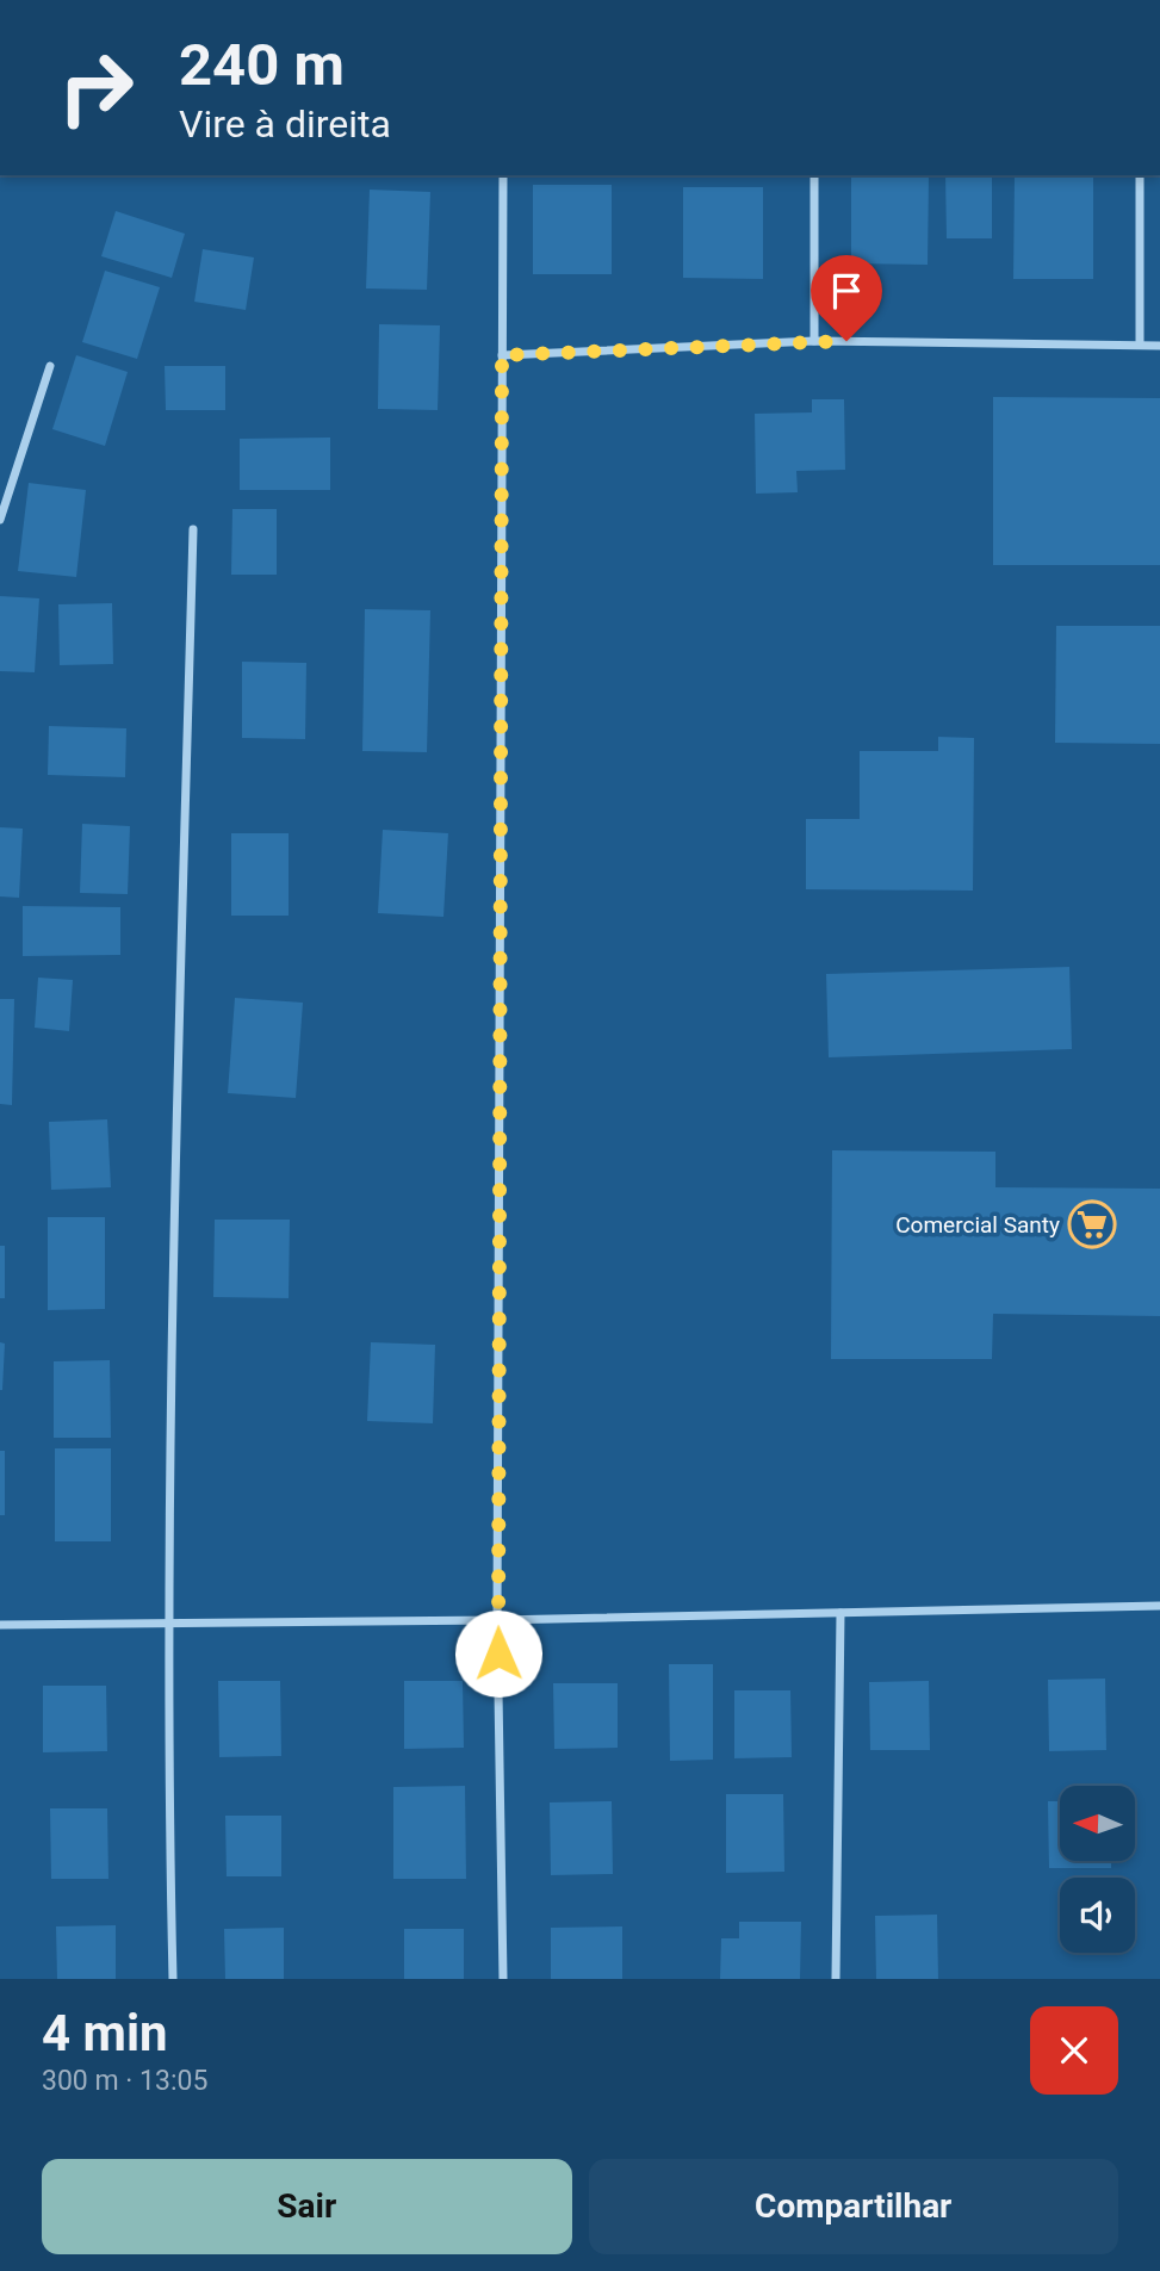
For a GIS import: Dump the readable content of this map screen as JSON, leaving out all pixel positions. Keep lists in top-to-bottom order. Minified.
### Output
{"places":{"supermarket":["Comercial Santy"]},"north":"left","page":{"turn":["240 m","Vire à direita"],"heading":["4 min","300 m · 13:05"],"buttons":["Sair","Compartilhar"]}}
